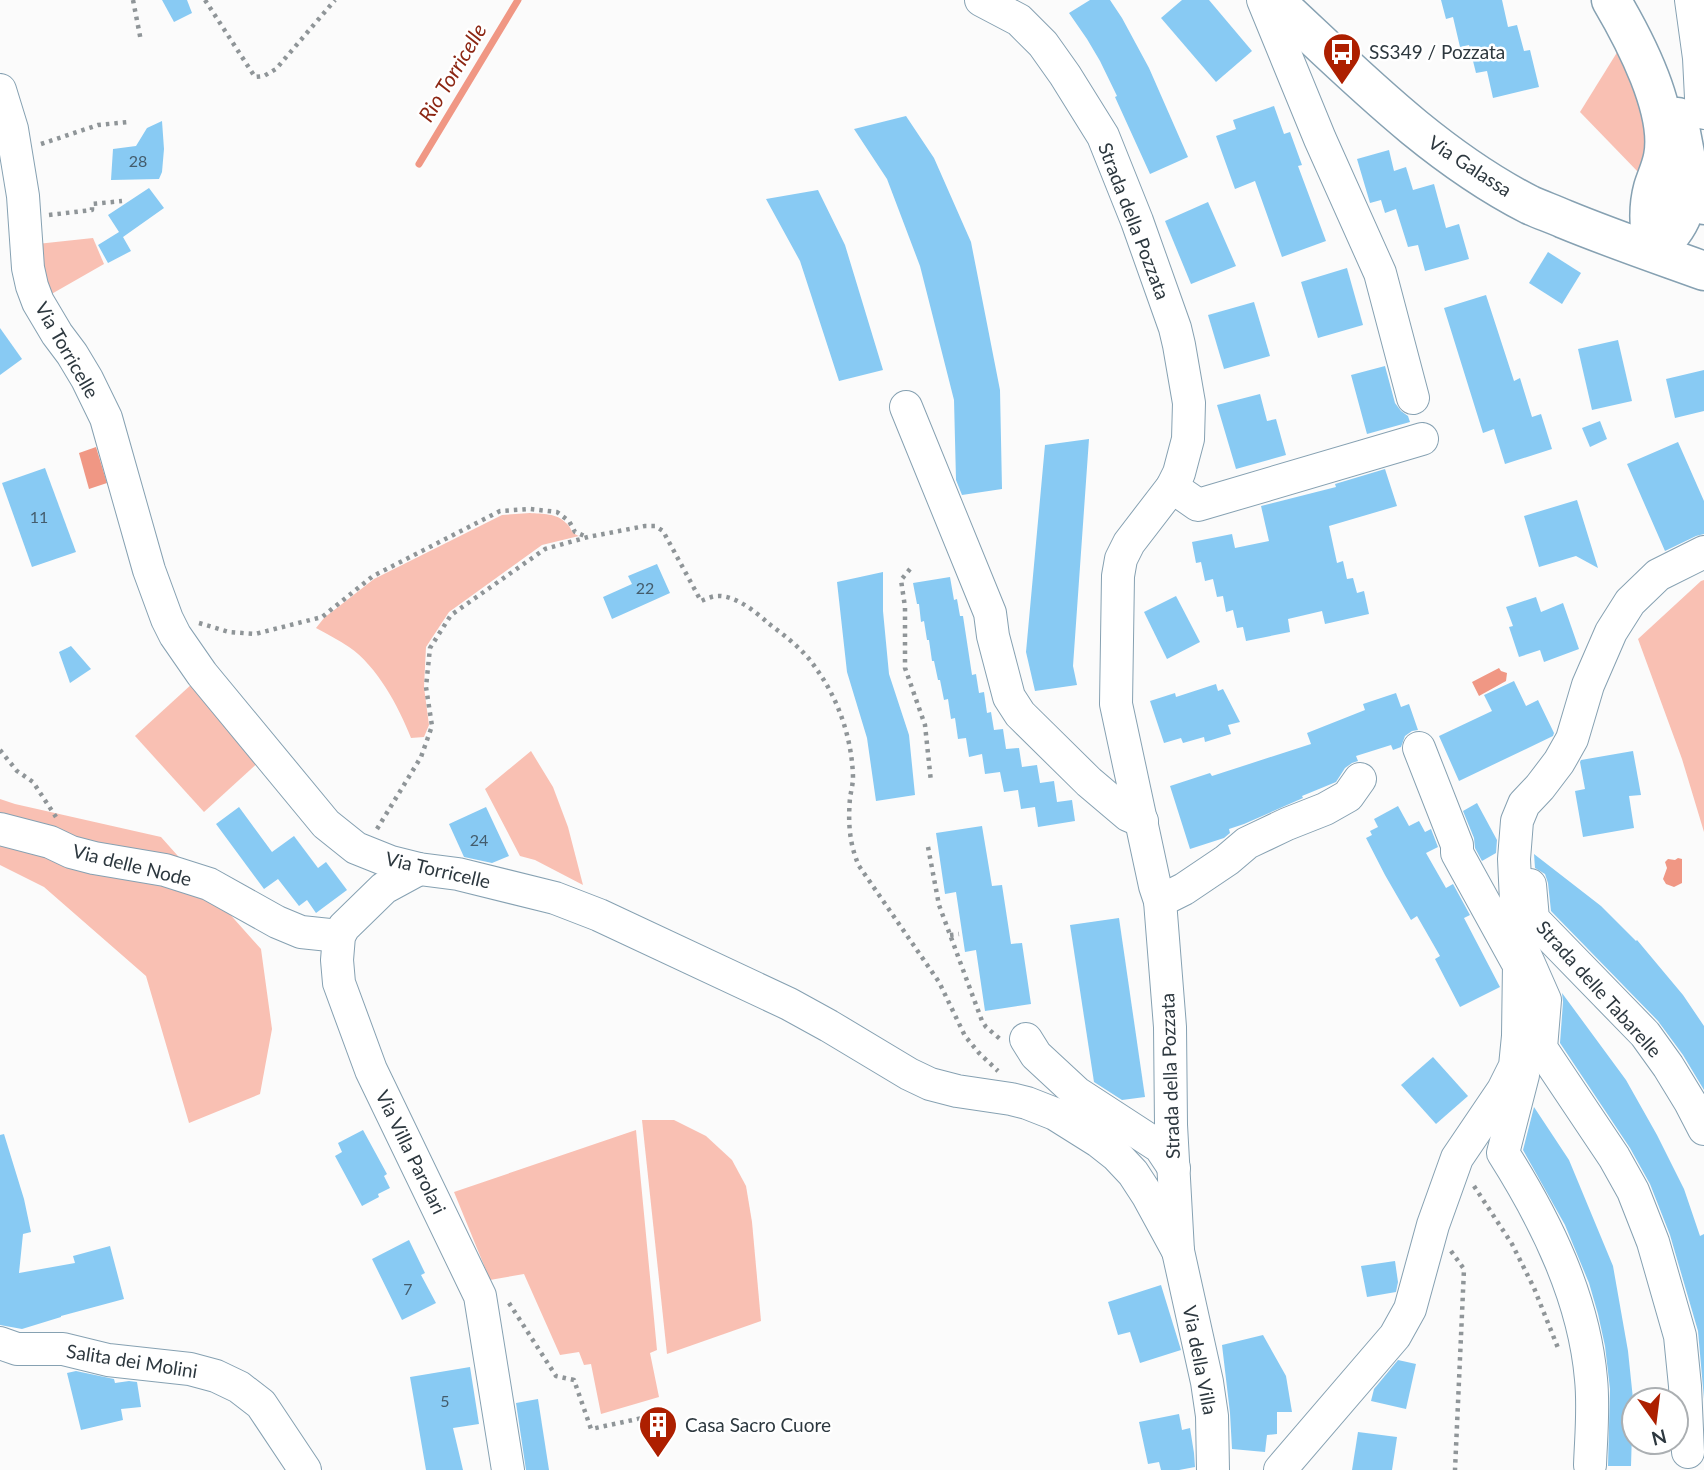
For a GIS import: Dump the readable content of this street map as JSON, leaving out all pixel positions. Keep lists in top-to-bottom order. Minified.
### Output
{"streets":{"main road":["Via Galassa"],"street":["Strada della Pozzata","Via Torricelle","Via delle Node","Strada delle Tabarelle","Via Villa Parolari","Via della Villa","Salita dei Molini"]},"crossings":[["Strada della Pozzata","Via Torricelle"],["Strada della Pozzata","Via della Villa"],["Via Torricelle","Via della Villa"],["Via delle Node","Via Villa Parolari"]],"water":["Rio Torricelle"],"places":{"bus stop":["SS349 / Pozzata"],"building":["Casa Sacro Cuore"]},"house_numbers":["28","11","22","24","7","5"],"north":"bottom"}
